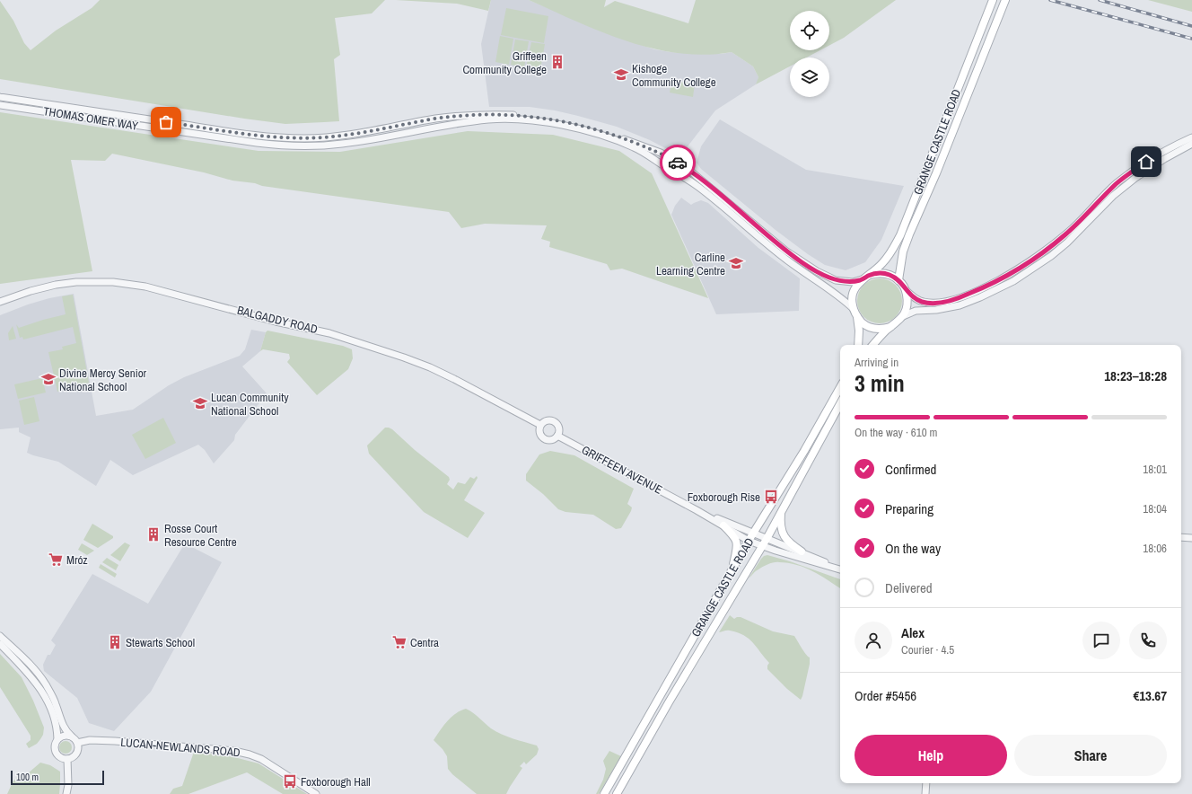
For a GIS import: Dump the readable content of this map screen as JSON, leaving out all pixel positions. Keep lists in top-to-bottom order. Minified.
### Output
{"streets":{"main road":["GRANGE CASTLE ROAD"],"street":["THOMAS OMER WAY","BALGADDY ROAD","GRIFFEEN AVENUE","LUCAN-NEWLANDS ROAD"]},"crossings":[["THOMAS OMER WAY","GRANGE CASTLE ROAD"],["BALGADDY ROAD","GRIFFEEN AVENUE"]],"places":{"building":["Griffeen Community College","Rosse Court Resource Centre","Stewarts School"],"school or university":["Kishoge Community College","Carline Learning Centre","Divine Mercy Senior National School","Lucan Community National School"],"bus stop":["Foxborough Rise","Foxborough Hall"],"supermarket":["Mróz","Centra"]},"scale_bar":"100 m","page":{"heading":["3 min","Arriving in","18:23–18:28"],"panel":["Alex","Courier · 4.5","Order #5456","€13.67"],"bar":"On the way · 610 m","list":[["Confirmed","18:01"],["Preparing","18:04"],["On the way","18:06"],"Delivered"],"buttons":["Help","Share"],"scale":"100 m"}}
